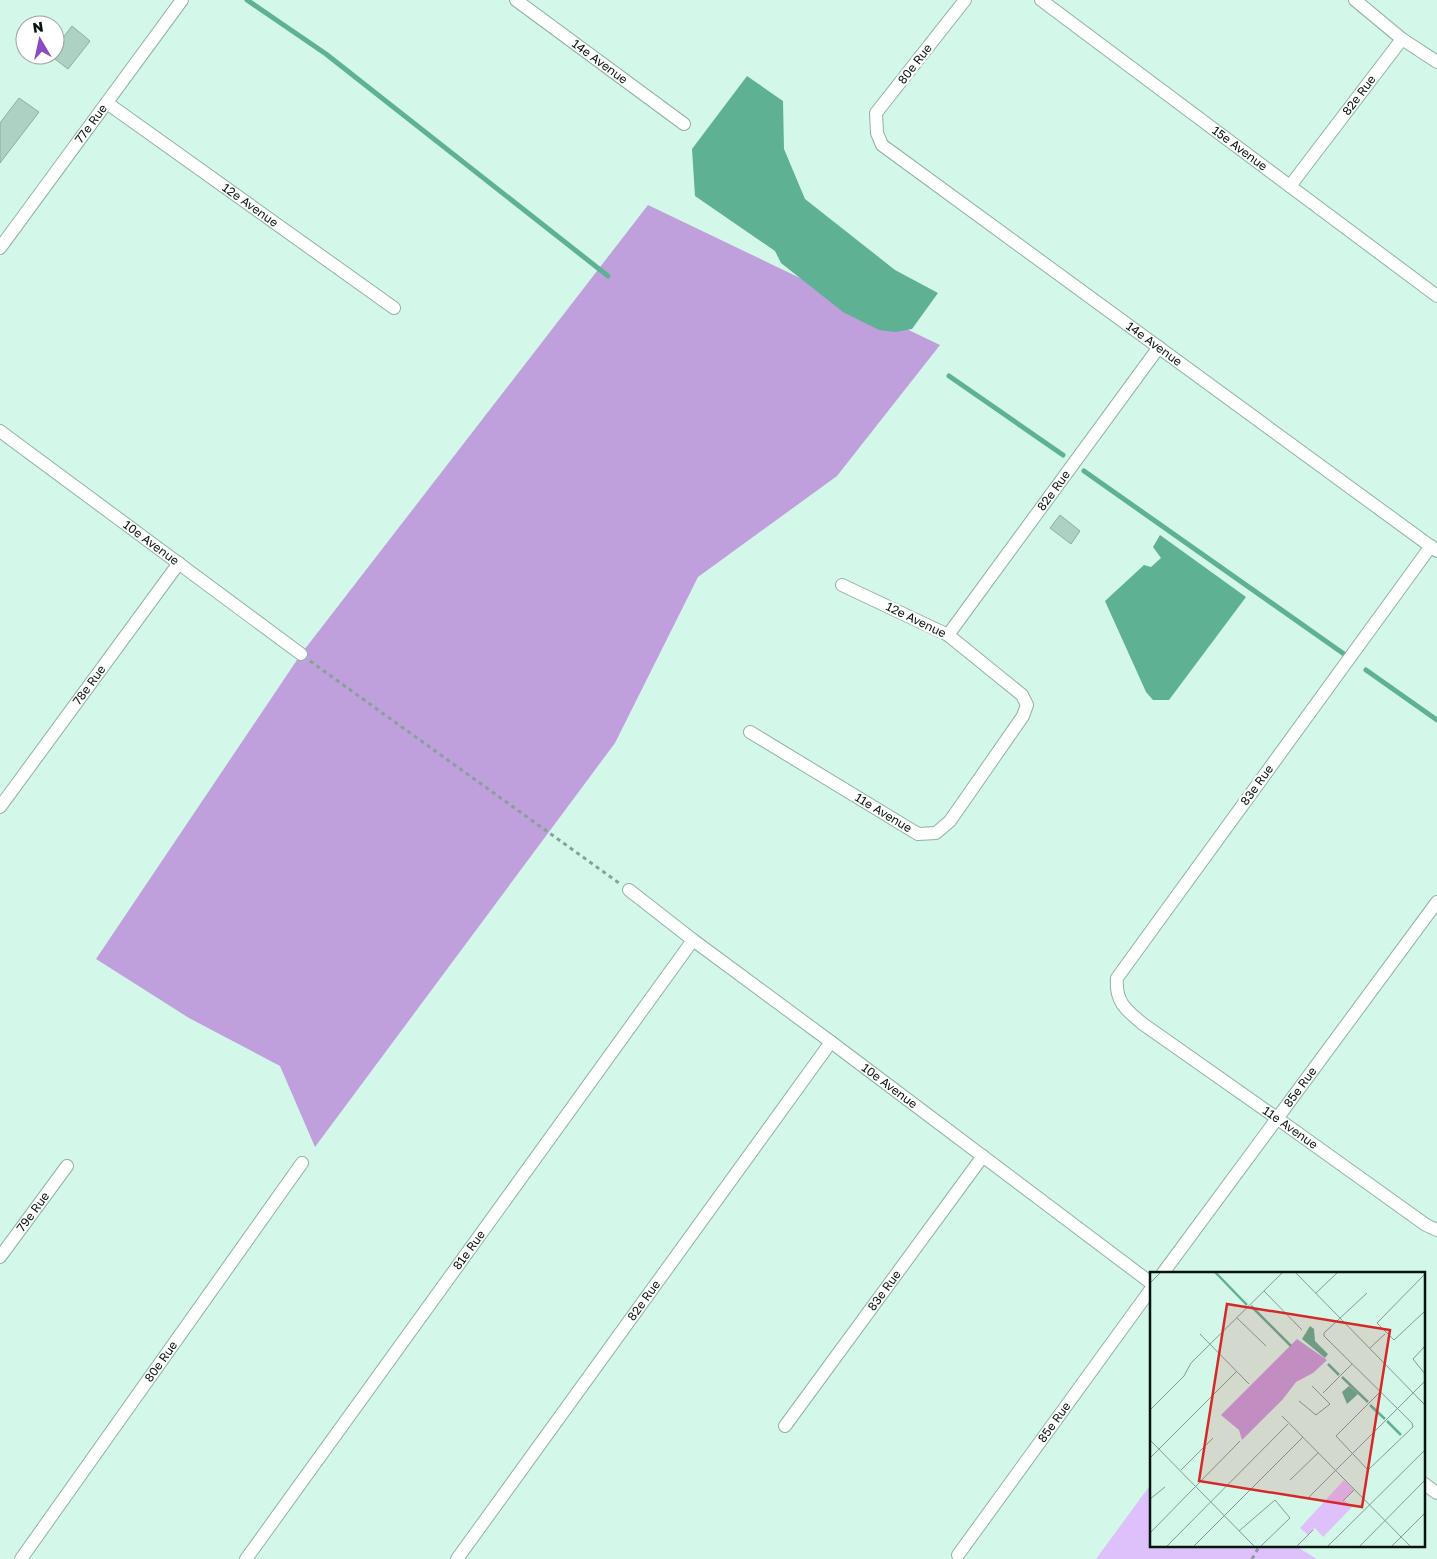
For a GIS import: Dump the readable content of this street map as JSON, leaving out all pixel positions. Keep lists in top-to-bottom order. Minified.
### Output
{"streets":{"street":["14e Avenue","80e Rue","82e Rue","77e Rue","15e Avenue","12e Avenue","10e Avenue","78e Rue","83e Rue","11e Avenue","85e Rue","79e Rue","81e Rue"]},"crossings":[["14e Avenue","80e Rue"],["14e Avenue","82e Rue"],["14e Avenue","83e Rue"],["82e Rue","15e Avenue"],["82e Rue","12e Avenue"],["82e Rue","10e Avenue"],["77e Rue","12e Avenue"],["12e Avenue","11e Avenue"],["10e Avenue","78e Rue"],["10e Avenue","83e Rue"],["10e Avenue","81e Rue"],["83e Rue","11e Avenue"],["11e Avenue","85e Rue"]],"north":"top"}
